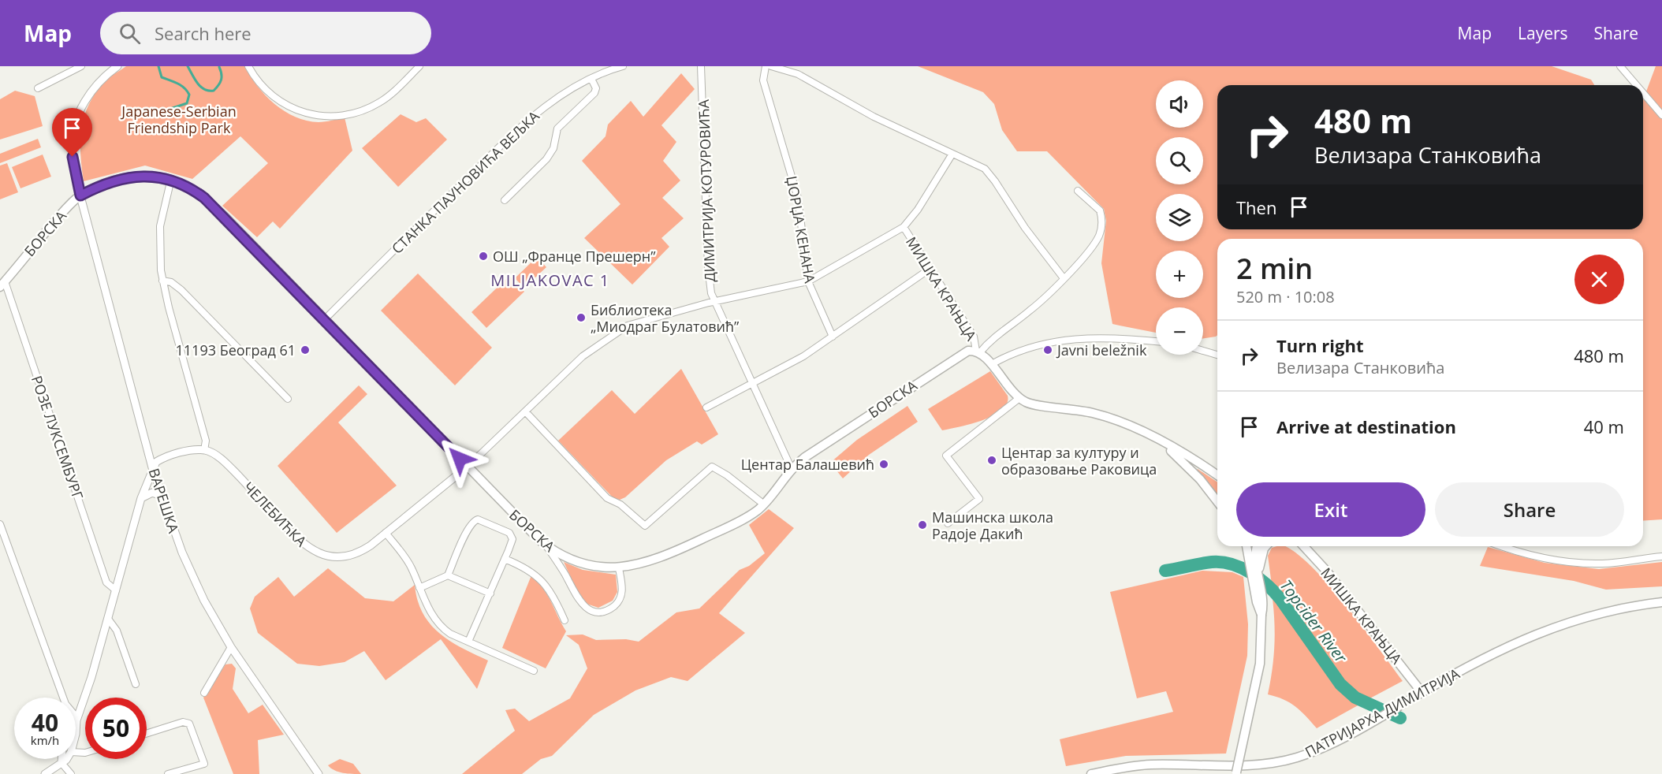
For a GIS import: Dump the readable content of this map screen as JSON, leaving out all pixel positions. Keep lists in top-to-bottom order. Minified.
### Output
{"streets":{"main road":["БОРСКА","МИШКА КРАЊЦА","ПАТРИЈАРХА ДИМИТРИЈА"],"street":["СТАНКА ПАУНОВИЋА ВЕЉКА","ДИМИТРИЈА КОТУРОВИЋА","ЏОРЏА КЕНАНА","РОЗЕ ЛУКСЕМБУРГ","ВАРЕШКА","ЧЕЛЕБИЋКА"]},"crossings":[["СТАНКА ПАУНОВИЋА ВЕЉКА","БОРСКА"],["ДИМИТРИЈА КОТУРОВИЋА","БОРСКА"],["БОРСКА","МИШКА КРАЊЦА"],["БОРСКА","РОЗЕ ЛУКСЕМБУРГ"],["БОРСКА","ВАРЕШКА"],["БОРСКА","ЧЕЛЕБИЋКА"],["МИШКА КРАЊЦА","ПАТРИЈАРХА ДИМИТРИЈА"]],"districts":["MILJAKOVAC 1"],"water":["Topcider River"],"parks":["Japanese-Serbian Friendship Park"],"places":["ОШ „Франце Прешерн”","Библиотека „Миодраг Булатовић”","11193 Београд 61","Javni beležnik","Центар за културу и образовање Раковица","Центар Балашевић","Машинска школа Радоје Дакић"],"page":{"header":"Map","search":"Search here","nav":["Map","Layers","Share"],"map_buttons":["+","−"],"turn":["480 m","Велизара Станковића"],"then":"Then","heading":["2 min","520 m · 10:08"],"list":[{"name":"Turn right","note":"Велизара Станковића","value":"480 m"},{"name":"Arrive at destination","value":"40 m"}],"buttons":["Exit","Share"],"speed":"40 km/h","limit":"50"}}
